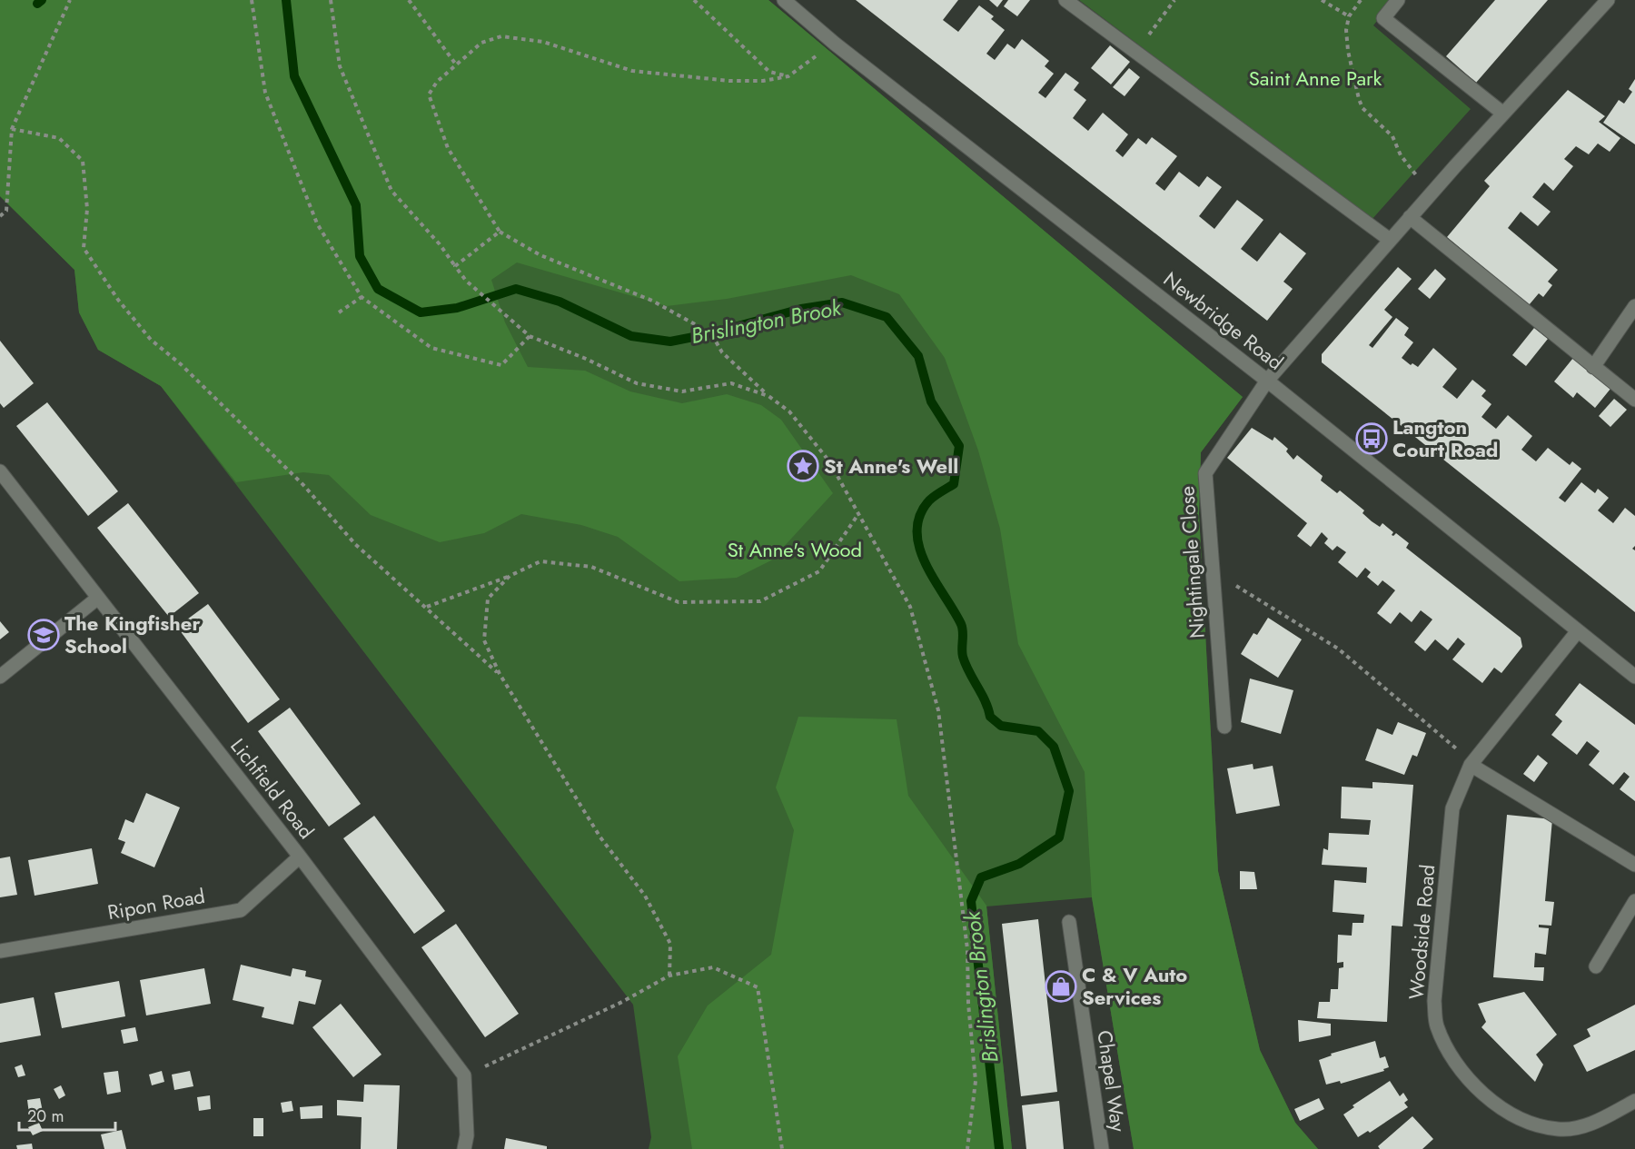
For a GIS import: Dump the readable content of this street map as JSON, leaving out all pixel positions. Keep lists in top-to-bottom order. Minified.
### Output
{"streets":{"street":["Newbridge Road","Nightingale Close","Lichfield Road","Ripon Road","Woodside Road","Chapel Way"]},"crossings":[["Newbridge Road","Nightingale Close"],["Newbridge Road","Woodside Road"],["Lichfield Road","Ripon Road"]],"water":["Brislington Brook"],"parks":["Saint Anne Park","St Anne's Wood"],"places":{"bus stop":["Langton Court Road"],"place":["St Anne's Well"],"school or university":["The Kingfisher School"],"shop":["C & V Auto Services"]},"scale_bar":"20 m"}
